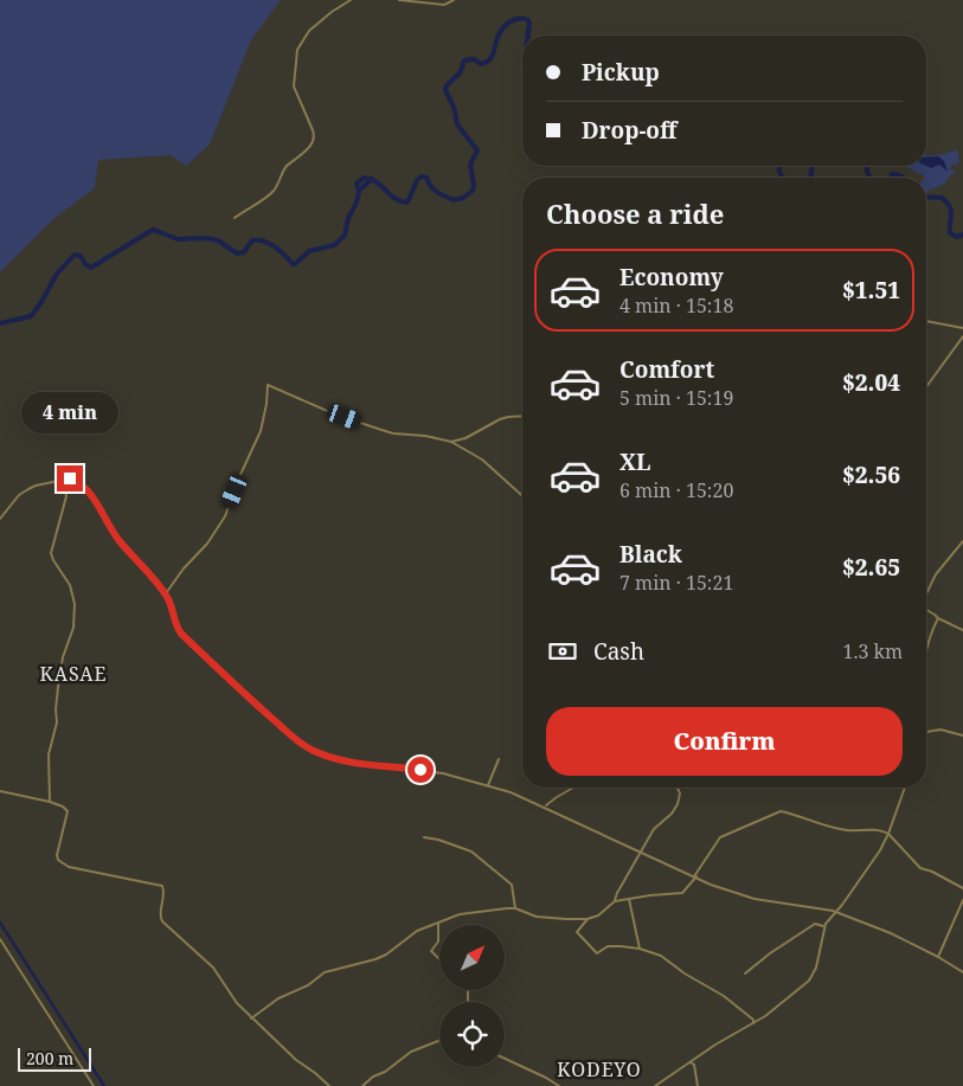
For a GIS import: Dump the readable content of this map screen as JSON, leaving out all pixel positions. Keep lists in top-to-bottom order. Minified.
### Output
{"districts":["KASAE","KODEYO"],"scale_bar":"200 m","north":"top right","page":{"banner":["Pickup","Drop-off"],"heading":"Choose a ride","list":[{"name":"Economy","note":"4 min · 15:18","value":"$1.51"},{"name":"Comfort","note":"5 min · 15:19","value":"$2.04"},{"name":"XL","note":"6 min · 15:20","value":"$2.56"},{"name":"Black","note":"7 min · 15:21","value":"$2.65"}],"bubble":"4 min","pay":["Cash","1.3 km"],"buttons":"Confirm","scale":"200 m"}}
